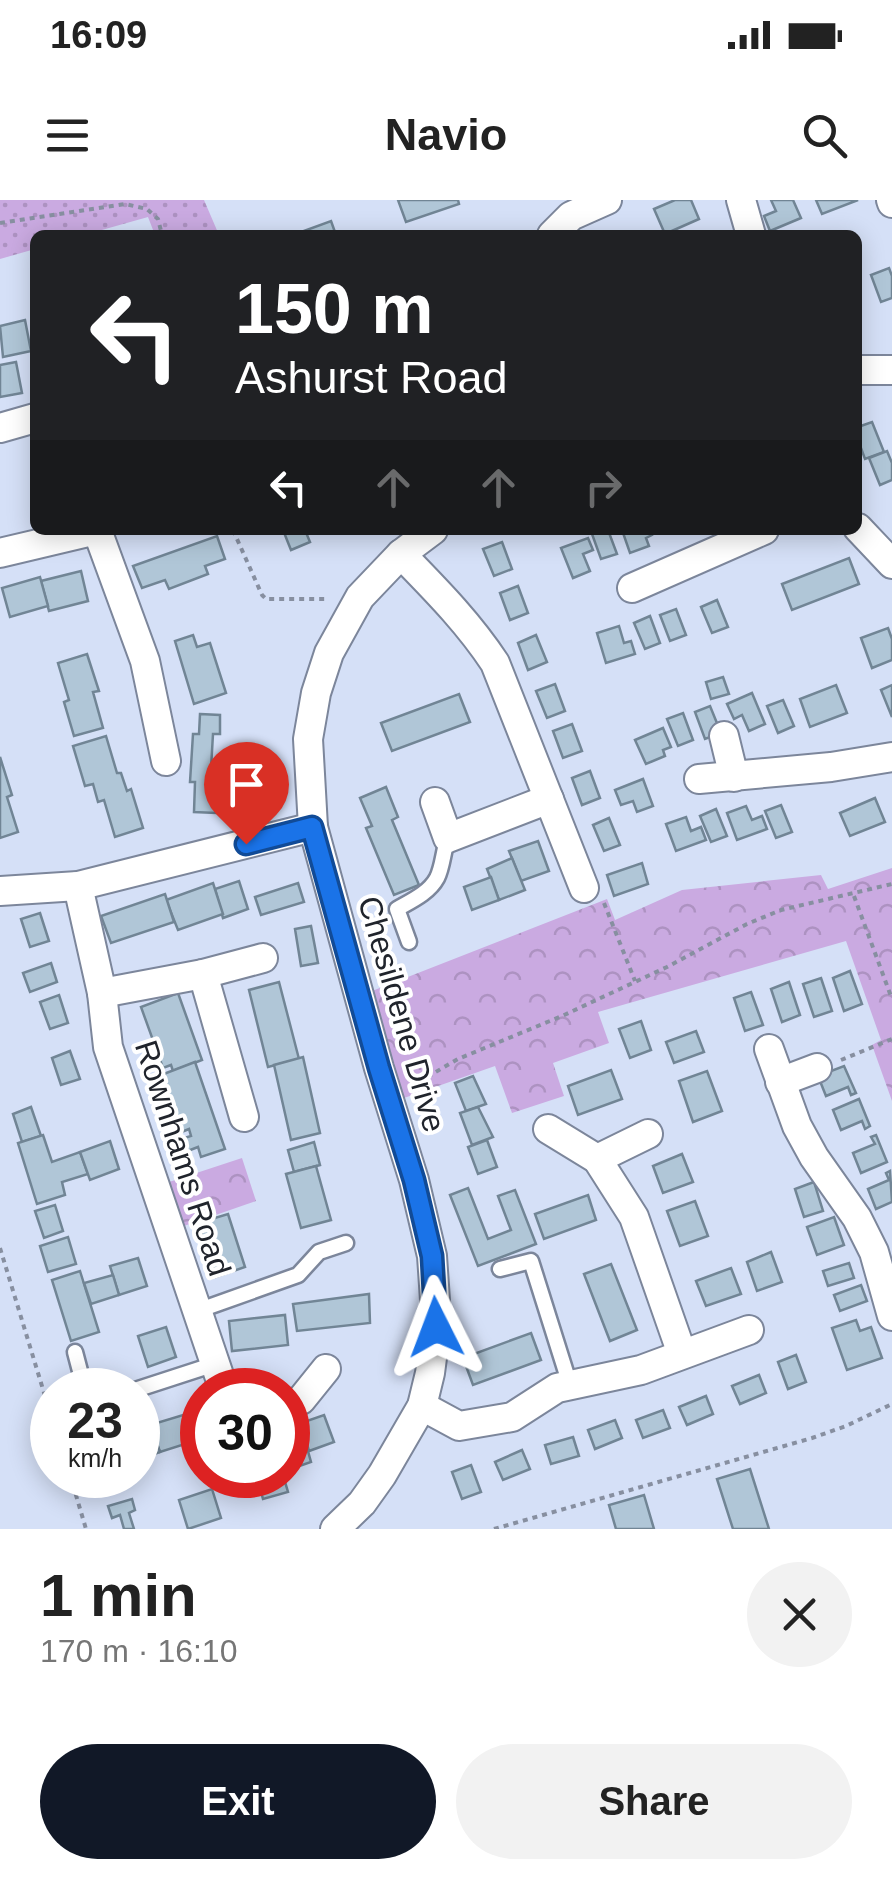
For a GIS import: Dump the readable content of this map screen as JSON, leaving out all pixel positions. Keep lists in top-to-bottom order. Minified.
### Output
{"streets":{"street":["Chesildene Drive","Rownhams Road"]},"page":{"status":"16:09","header":"Navio","turn":["150 m","Ashurst Road"],"speed":"23 km/h","limit":"30","heading":["1 min","170 m · 16:10"],"buttons":["Exit","Share"]}}
